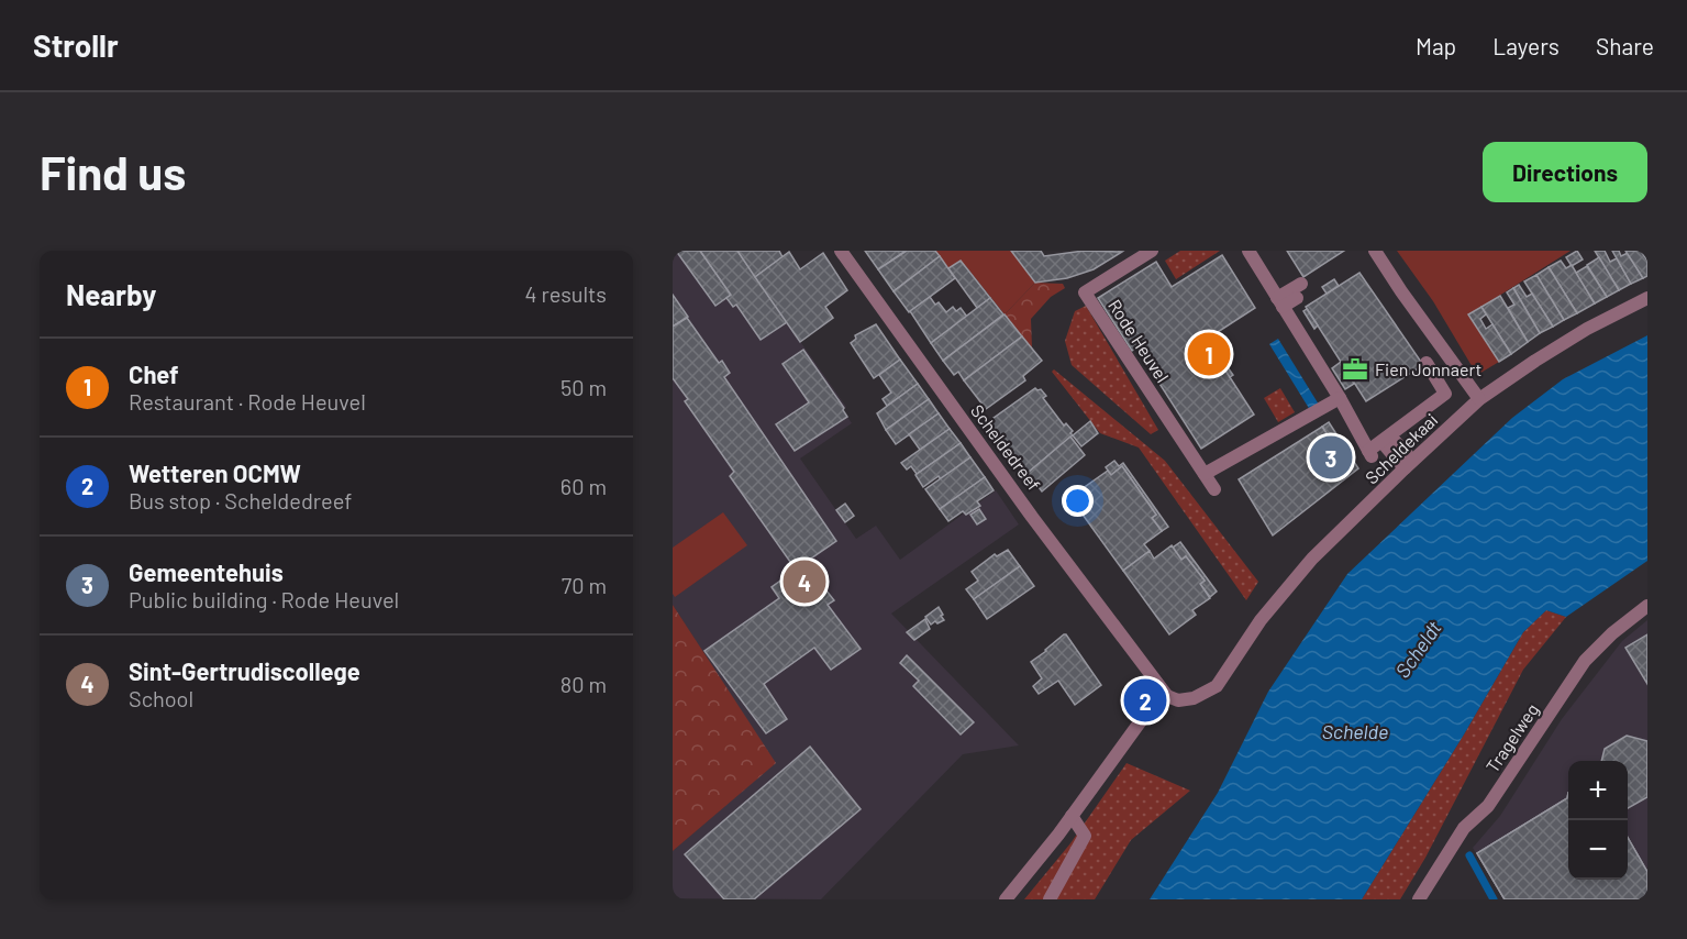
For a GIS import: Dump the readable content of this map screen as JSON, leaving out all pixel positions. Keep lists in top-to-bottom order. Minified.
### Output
{"streets":{"street":["Rode Heuvel","Scheldedreef","Scheldekaai","Tragelweg"]},"crossings":[["Scheldedreef","Scheldekaai"]],"water":["Scheldt","Schelde"],"places":{"office":["Fien Jonnaert"]},"page":{"header":"Strollr","nav":["Map","Layers","Share"],"buttons":"Directions","title":"Find us","heading":["Nearby","4 results"],"pins":["1","3","4","2"],"list":[{"mark":"1","name":"Chef","note":"Restaurant · Rode Heuvel","value":"50 m"},{"mark":"2","name":"Wetteren OCMW","note":"Bus stop · Scheldedreef","value":"60 m"},{"mark":"3","name":"Gemeentehuis","note":"Public building · Rode Heuvel","value":"70 m"},{"mark":"4","name":"Sint-Gertrudiscollege","note":"School","value":"80 m"}],"map_buttons":["+","−"]}}
